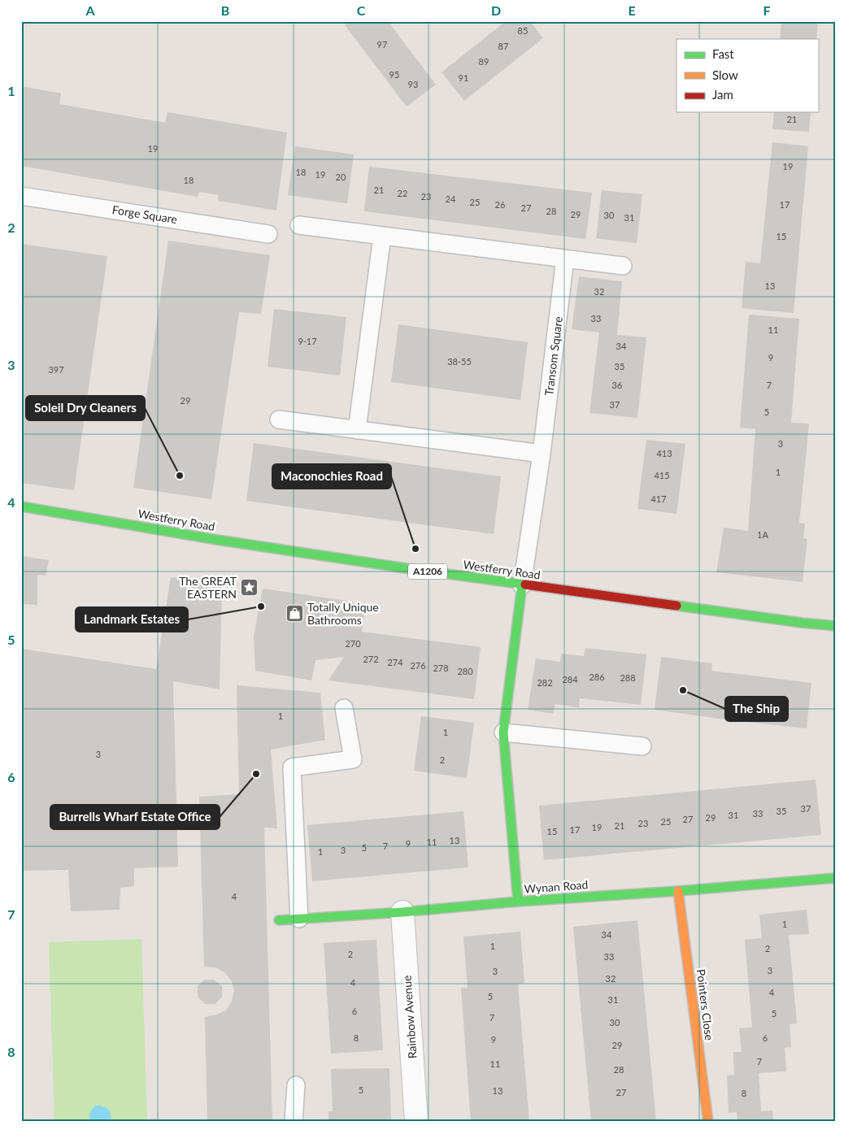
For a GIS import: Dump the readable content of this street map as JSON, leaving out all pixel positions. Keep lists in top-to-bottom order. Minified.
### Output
{"streets":{"street":["Westferry Road","A1206","Wynan Road","Pointers Close","Rainbow Avenue"],"lane":["Forge Square","Transom Square"]},"crossings":[["Transom Square","Westferry Road"],["Wynan Road","Pointers Close"],["Wynan Road","Rainbow Avenue"]],"places":{"other":["Soleil Dry Cleaners","Maconochies Road","Landmark Estates","The Ship","Burrells Wharf Estate Office"],"place":["The GREAT EASTERN"],"shop":["Totally Unique Bathrooms"]},"house_numbers":["85","97","87","89","95","91","93","21","19","19","18","19","20","18","21","22","23","24","25","26","17","27","28","29","30","31","15","13","32","33","11","9-17","34","9","38-55","35","397","36","7","29","37","5","3","413","1","415","417","1A","270","272","274","276","278","280","286","288","284","282","1","1","3","2","37","35","33","31","29","27","25","23","21","19","17","15","13","11","9","7","5","3","1","4","1","34","1","2","2","33","3","3","32","4","4","5","31","6","5","7","30","8","6","9","29","7","11","28","5","13","27","8"],"legend":["Fast","Slow","Jam"],"grid":{"columns":["A","B","C","D","E","F"],"rows":["1","2","3","4","5","6","7","8"]}}
